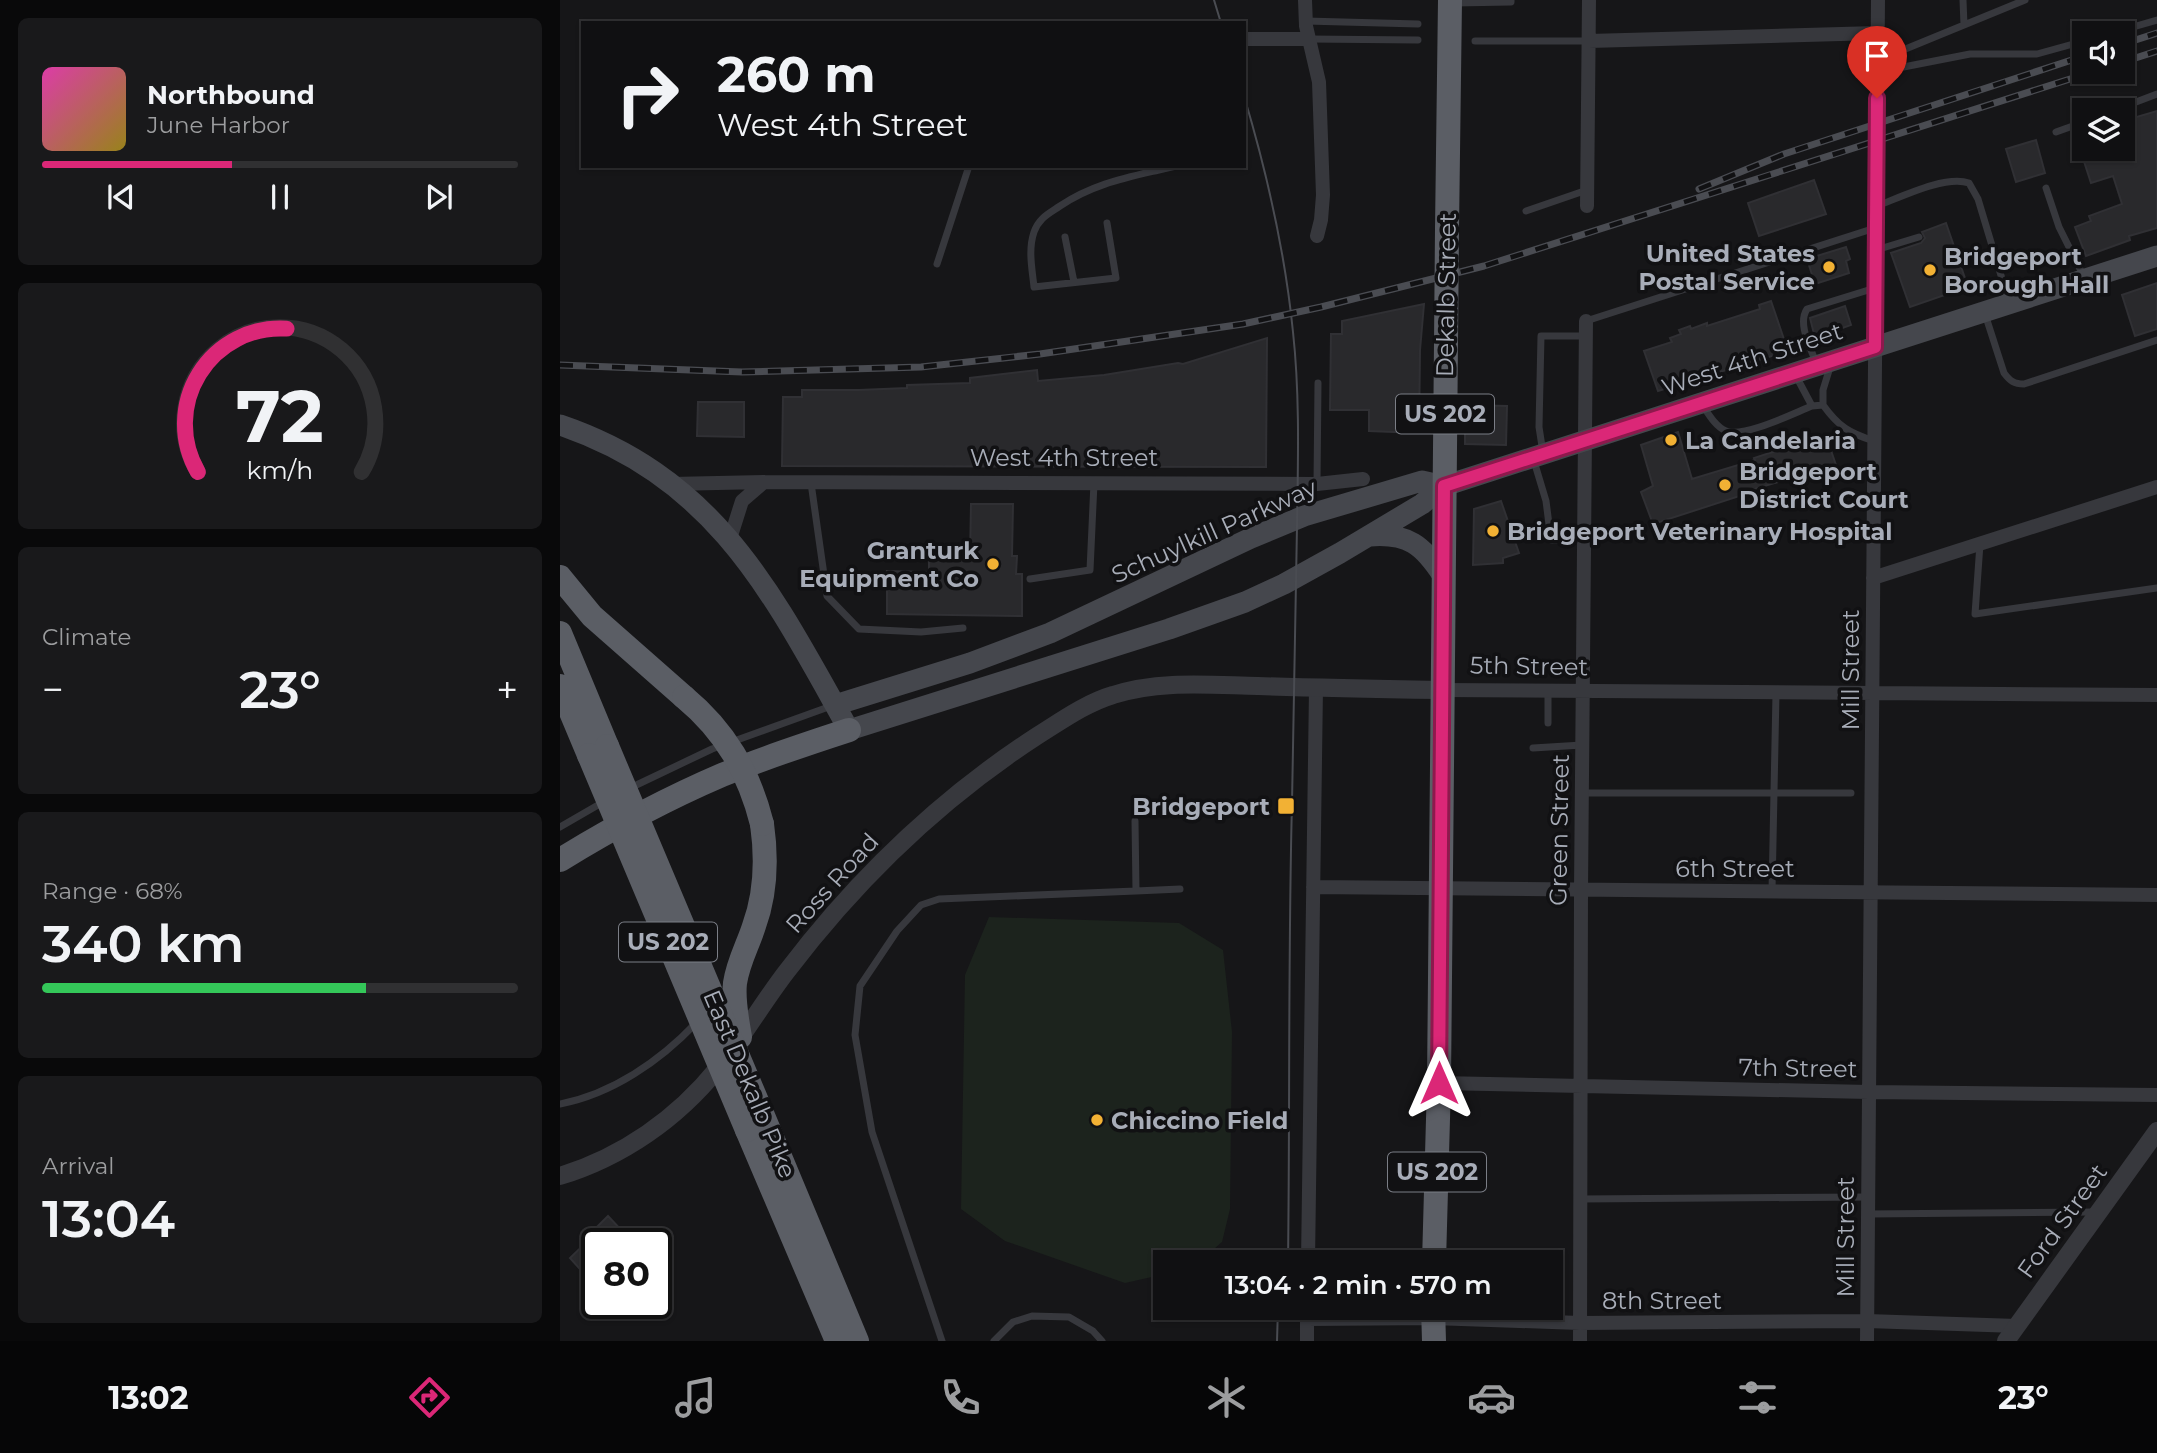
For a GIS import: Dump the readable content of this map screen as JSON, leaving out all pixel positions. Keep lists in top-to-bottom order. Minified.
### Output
{"streets":{"highway":["Dekalb Street","US 202","East Dekalb Pike"],"main road":["West 4th Street","Schuylkill Parkway"],"street":["5th Street","Mill Street","Green Street","6th Street","Ross Road","7th Street","Ford Street","8th Street"]},"crossings":[["Dekalb Street","West 4th Street"],["Dekalb Street","Schuylkill Parkway"],["Dekalb Street","5th Street"],["Dekalb Street","6th Street"],["Dekalb Street","7th Street"],["West 4th Street","Schuylkill Parkway"],["West 4th Street","Mill Street"],["West 4th Street","Green Street"],["5th Street","Mill Street"],["5th Street","Green Street"],["5th Street","Ross Road"],["Mill Street","6th Street"],["Mill Street","7th Street"],["Mill Street","8th Street"],["Green Street","6th Street"],["Green Street","7th Street"],["Green Street","8th Street"],["Ford Street","8th Street"]],"places":{"other":["United States Postal Service","Bridgeport Borough Hall","La Candelaria","Bridgeport District Court","Bridgeport Veterinary Hospital","Granturk Equipment Co","Chiccino Field"],"transit":["Bridgeport"]},"page":{"turn":["260 m","West 4th Street"],"song":["Northbound","June Harbor"],"tile":["Climate",["Range · 68%","340 km"],["Arrival","13:04"]],"heat":["−","23°","+"],"limit":"80","trip":"13:04 · 2 min · 570 m","tabs":["13:02","23°"],"gauge":["72","km/h"]}}
